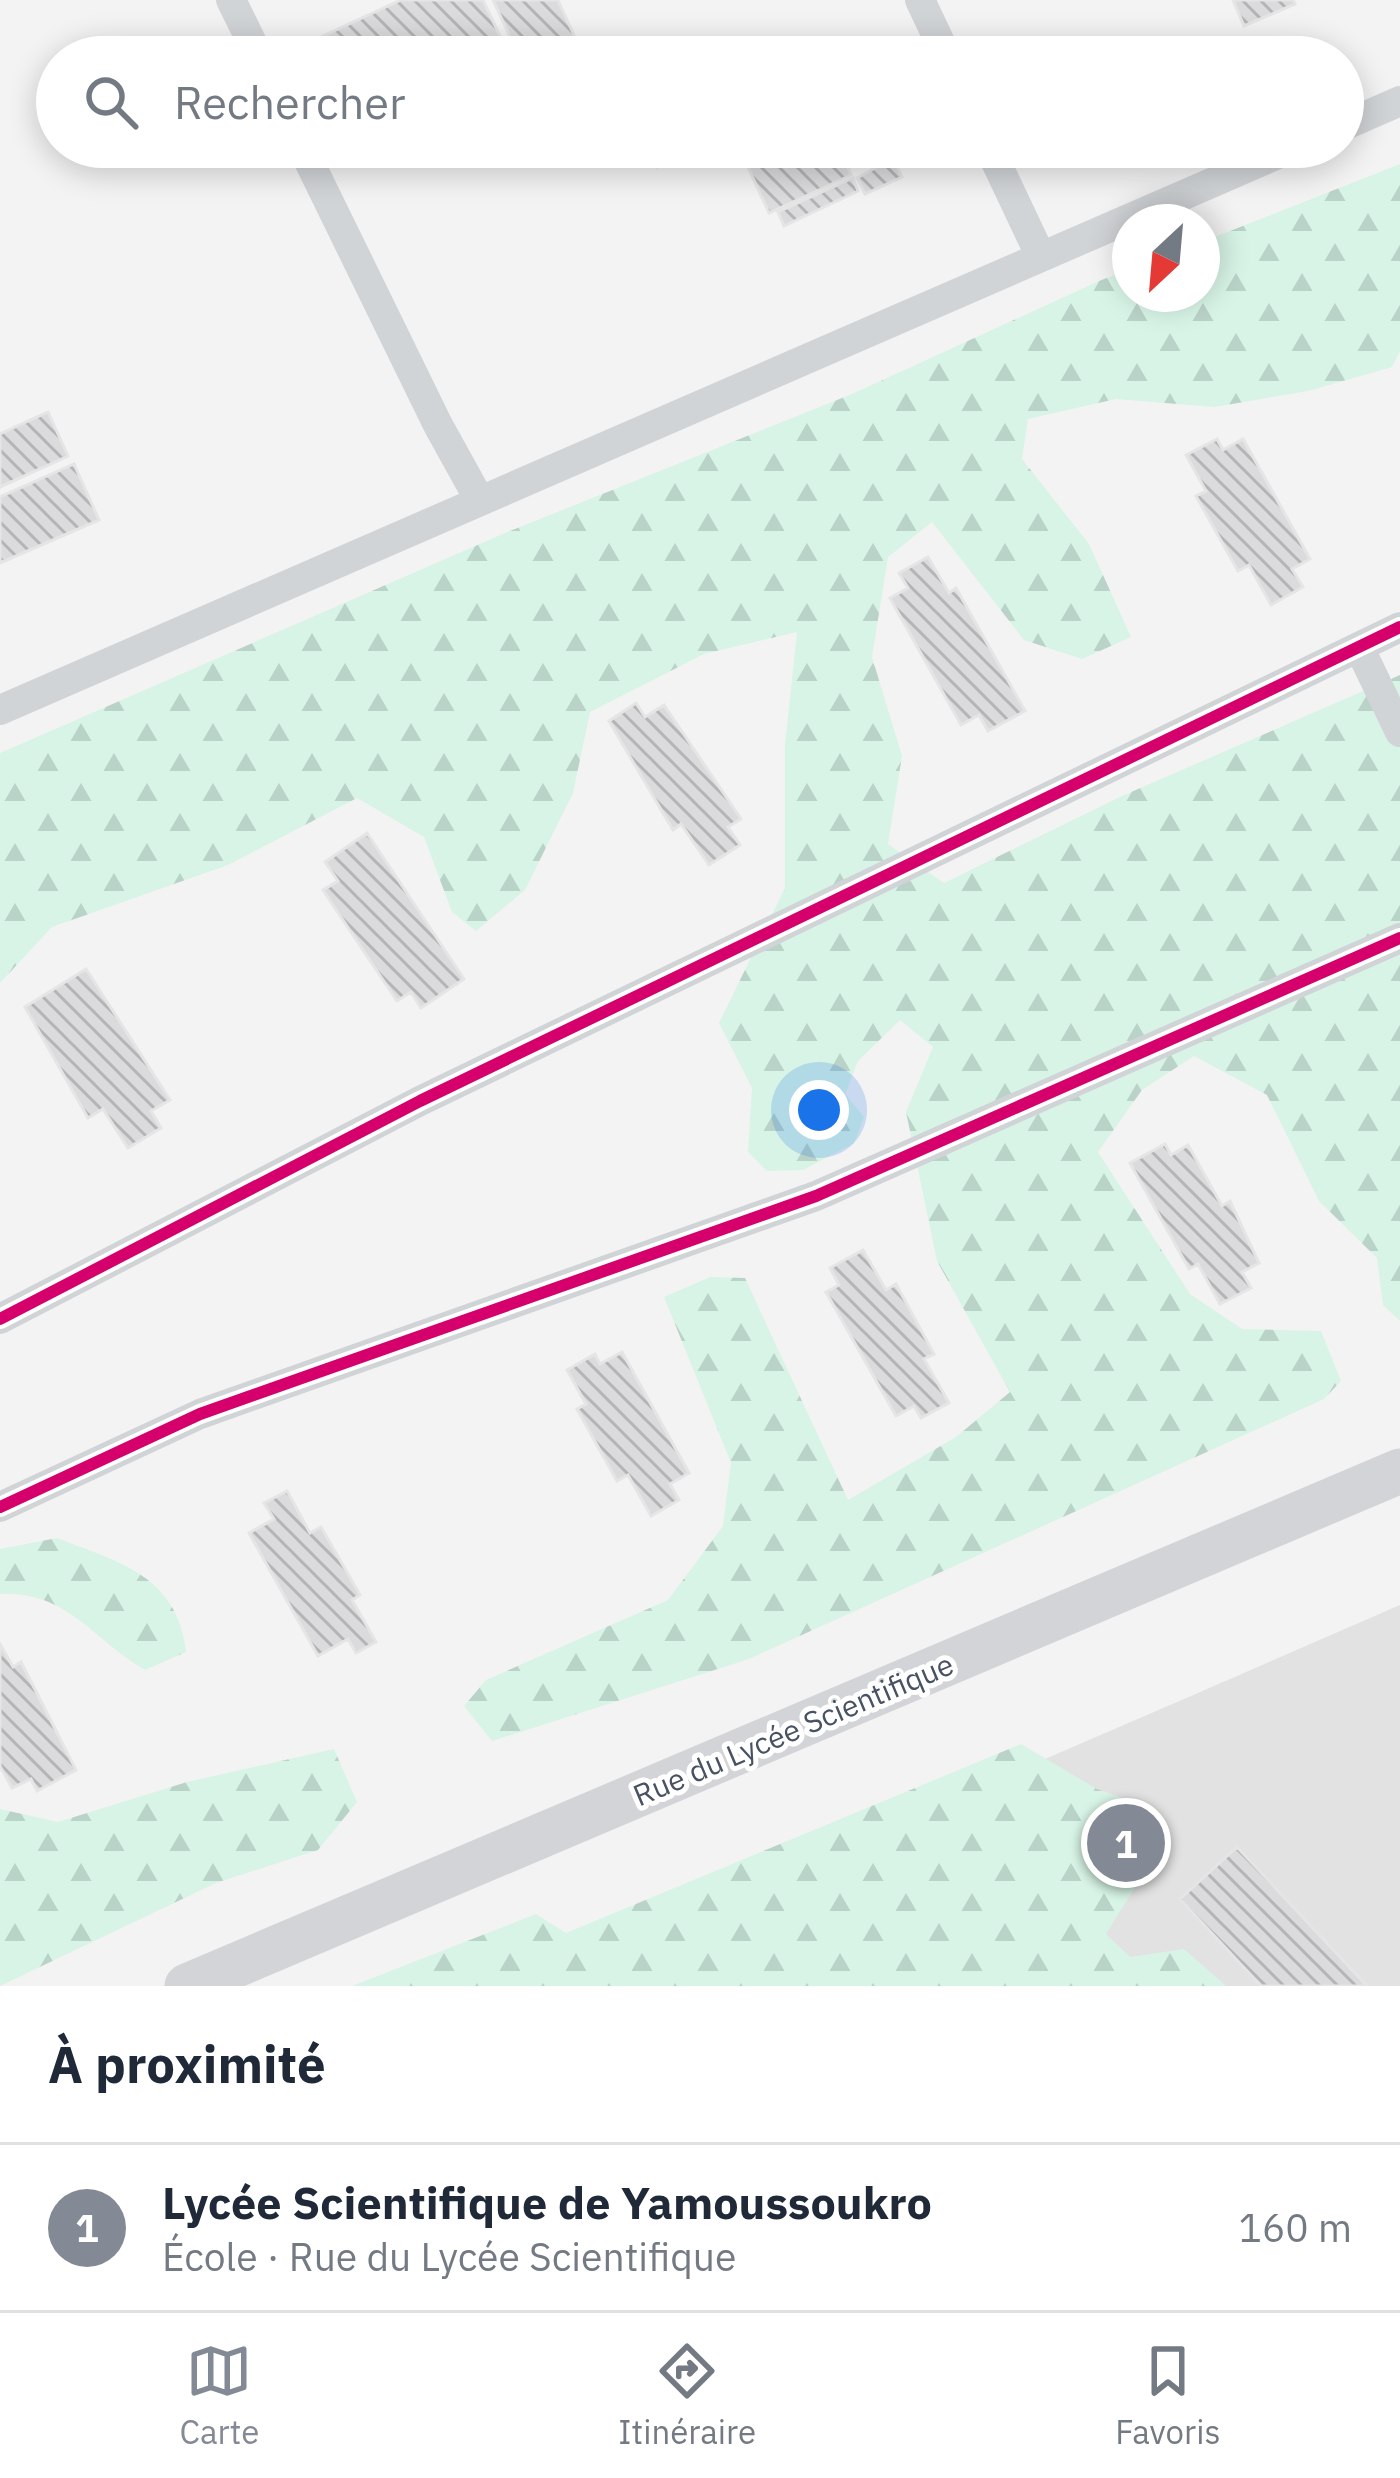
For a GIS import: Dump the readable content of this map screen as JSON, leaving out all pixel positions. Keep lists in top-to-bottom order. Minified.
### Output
{"streets":{"street":["Rue du Lycée Scientifique"]},"north":"bottom left","page":{"search":"Rechercher","pins":"1","heading":"À proximité","list":[{"mark":"1","name":"Lycée Scientifique de Yamoussoukro","note":"École · Rue du Lycée Scientifique","value":"160 m"}],"nav":["Carte","Itinéraire","Favoris"]}}
